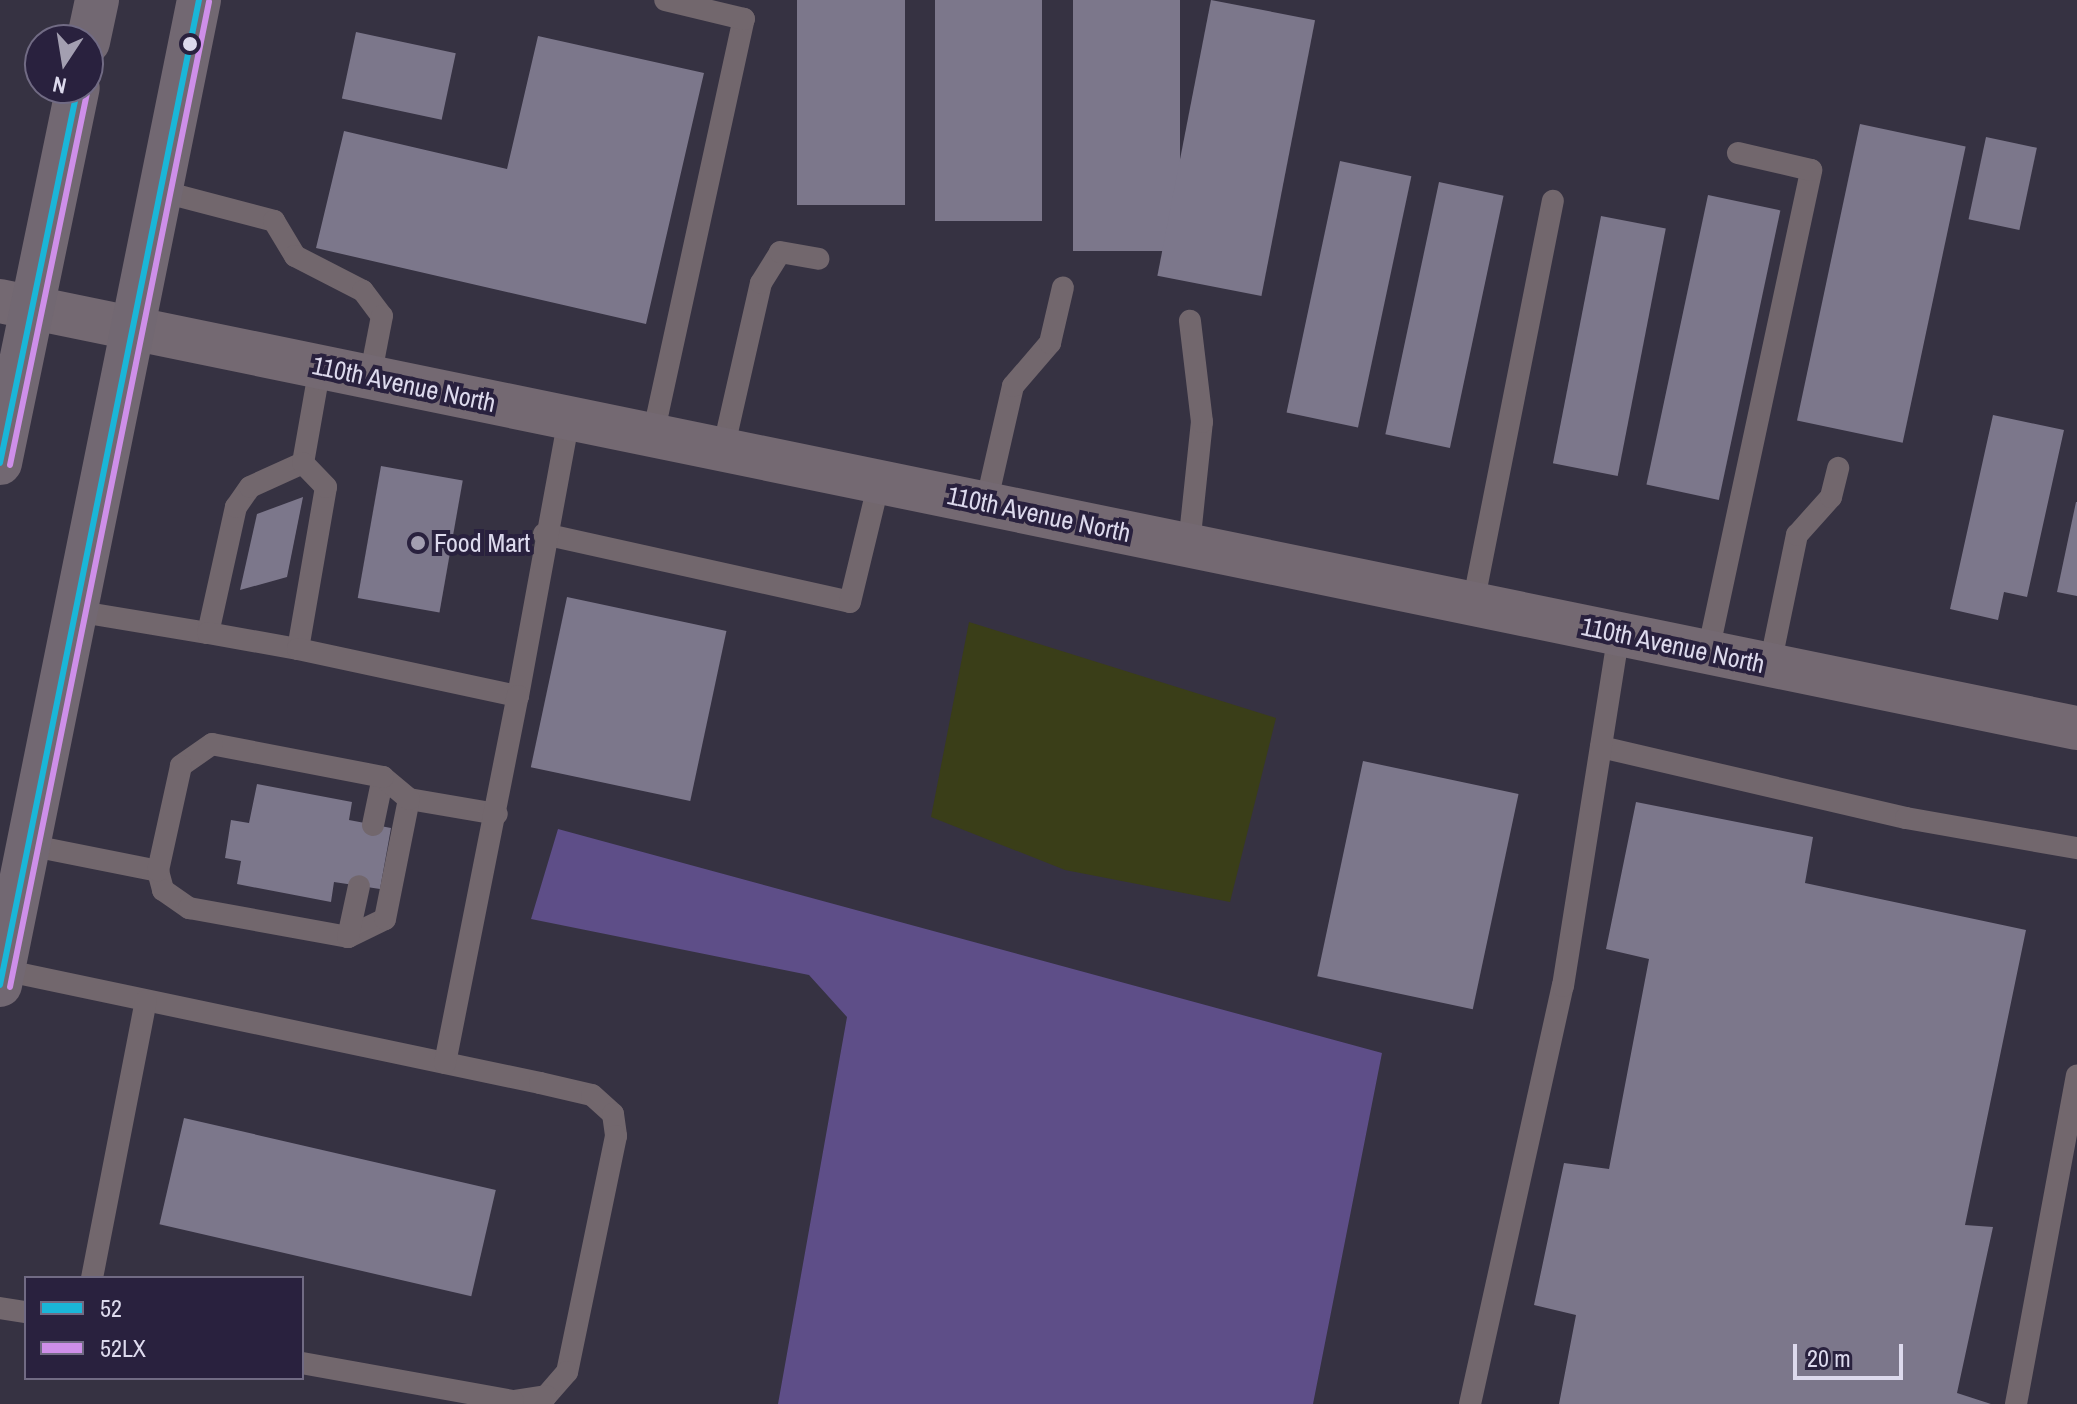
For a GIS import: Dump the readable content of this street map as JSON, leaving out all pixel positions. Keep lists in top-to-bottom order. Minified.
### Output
{"streets":{"street":["110th Avenue North"]},"places":["Food Mart"],"lines":["transit line 52","transit line 52LX"],"legend":["52","52LX"],"scale_bar":"20 m","north":"bottom"}
